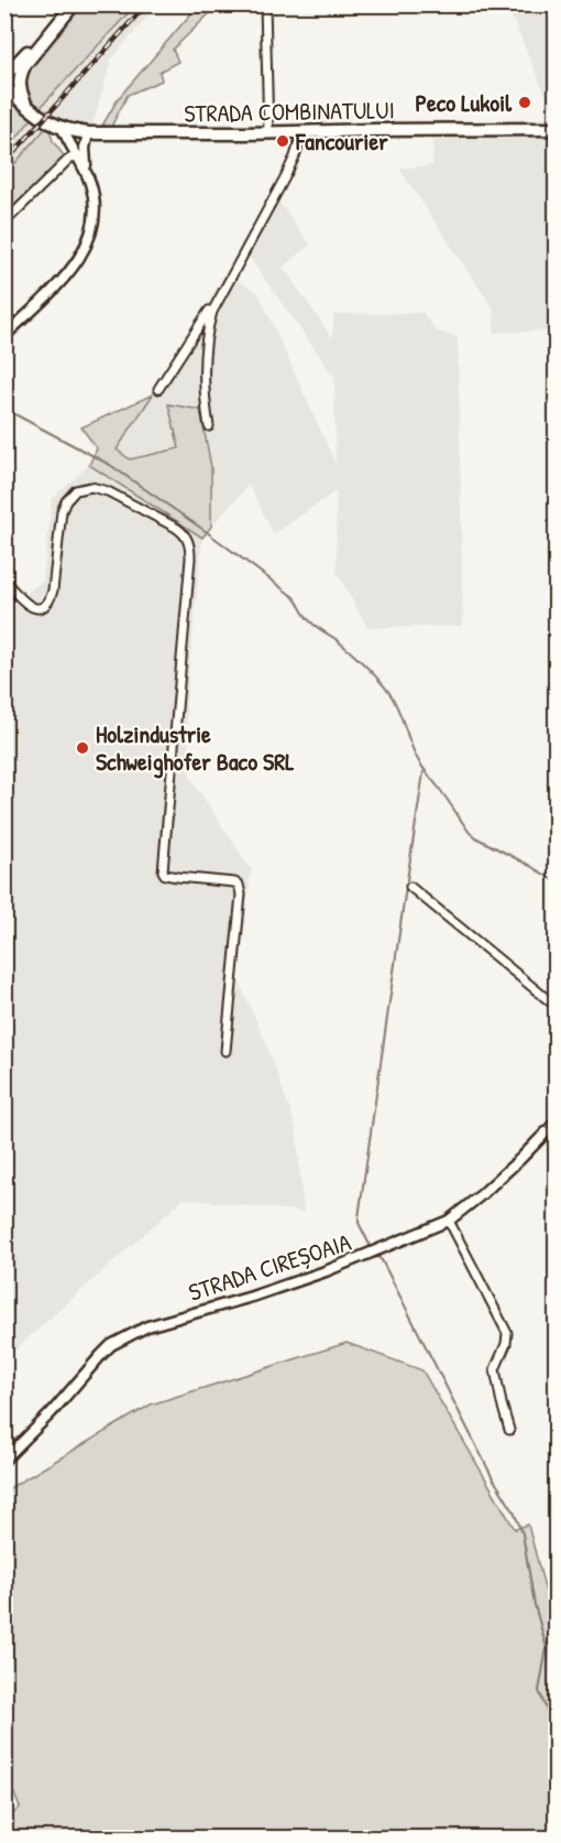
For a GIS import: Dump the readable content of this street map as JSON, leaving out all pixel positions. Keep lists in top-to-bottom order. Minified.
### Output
{"streets":{"main road":["STRADA COMBINATULUI"],"street":["STRADA CIREȘOAIA"]},"places":["Peco Lukoil","Fancourier","Holzindustrie Schweighofer Baco SRL"]}
